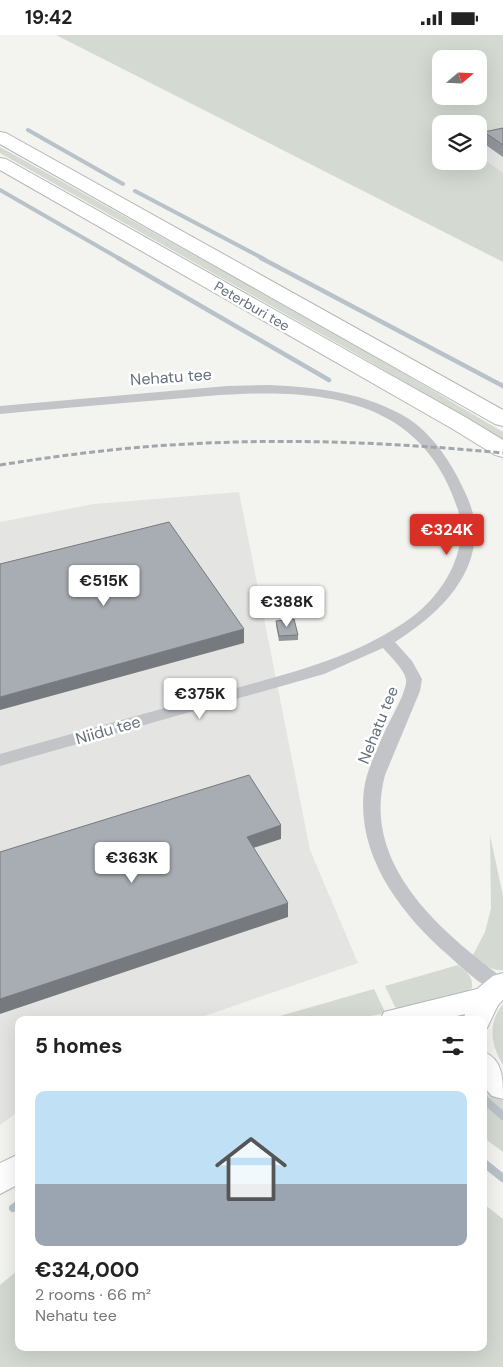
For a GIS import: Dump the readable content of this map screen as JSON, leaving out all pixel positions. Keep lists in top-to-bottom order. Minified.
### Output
{"streets":{"highway":["Peterburi tee"],"street":["Nehatu tee","Niidu tee"]},"crossings":[["Nehatu tee","Niidu tee"]],"north":"right","page":{"status":"19:42","price":["€324K","€515K","€388K","€375K","€363K"],"heading":"5 homes","list":[{"name":"€324,000","note":"2 rooms · 66 m² · Nehatu tee"}]}}
